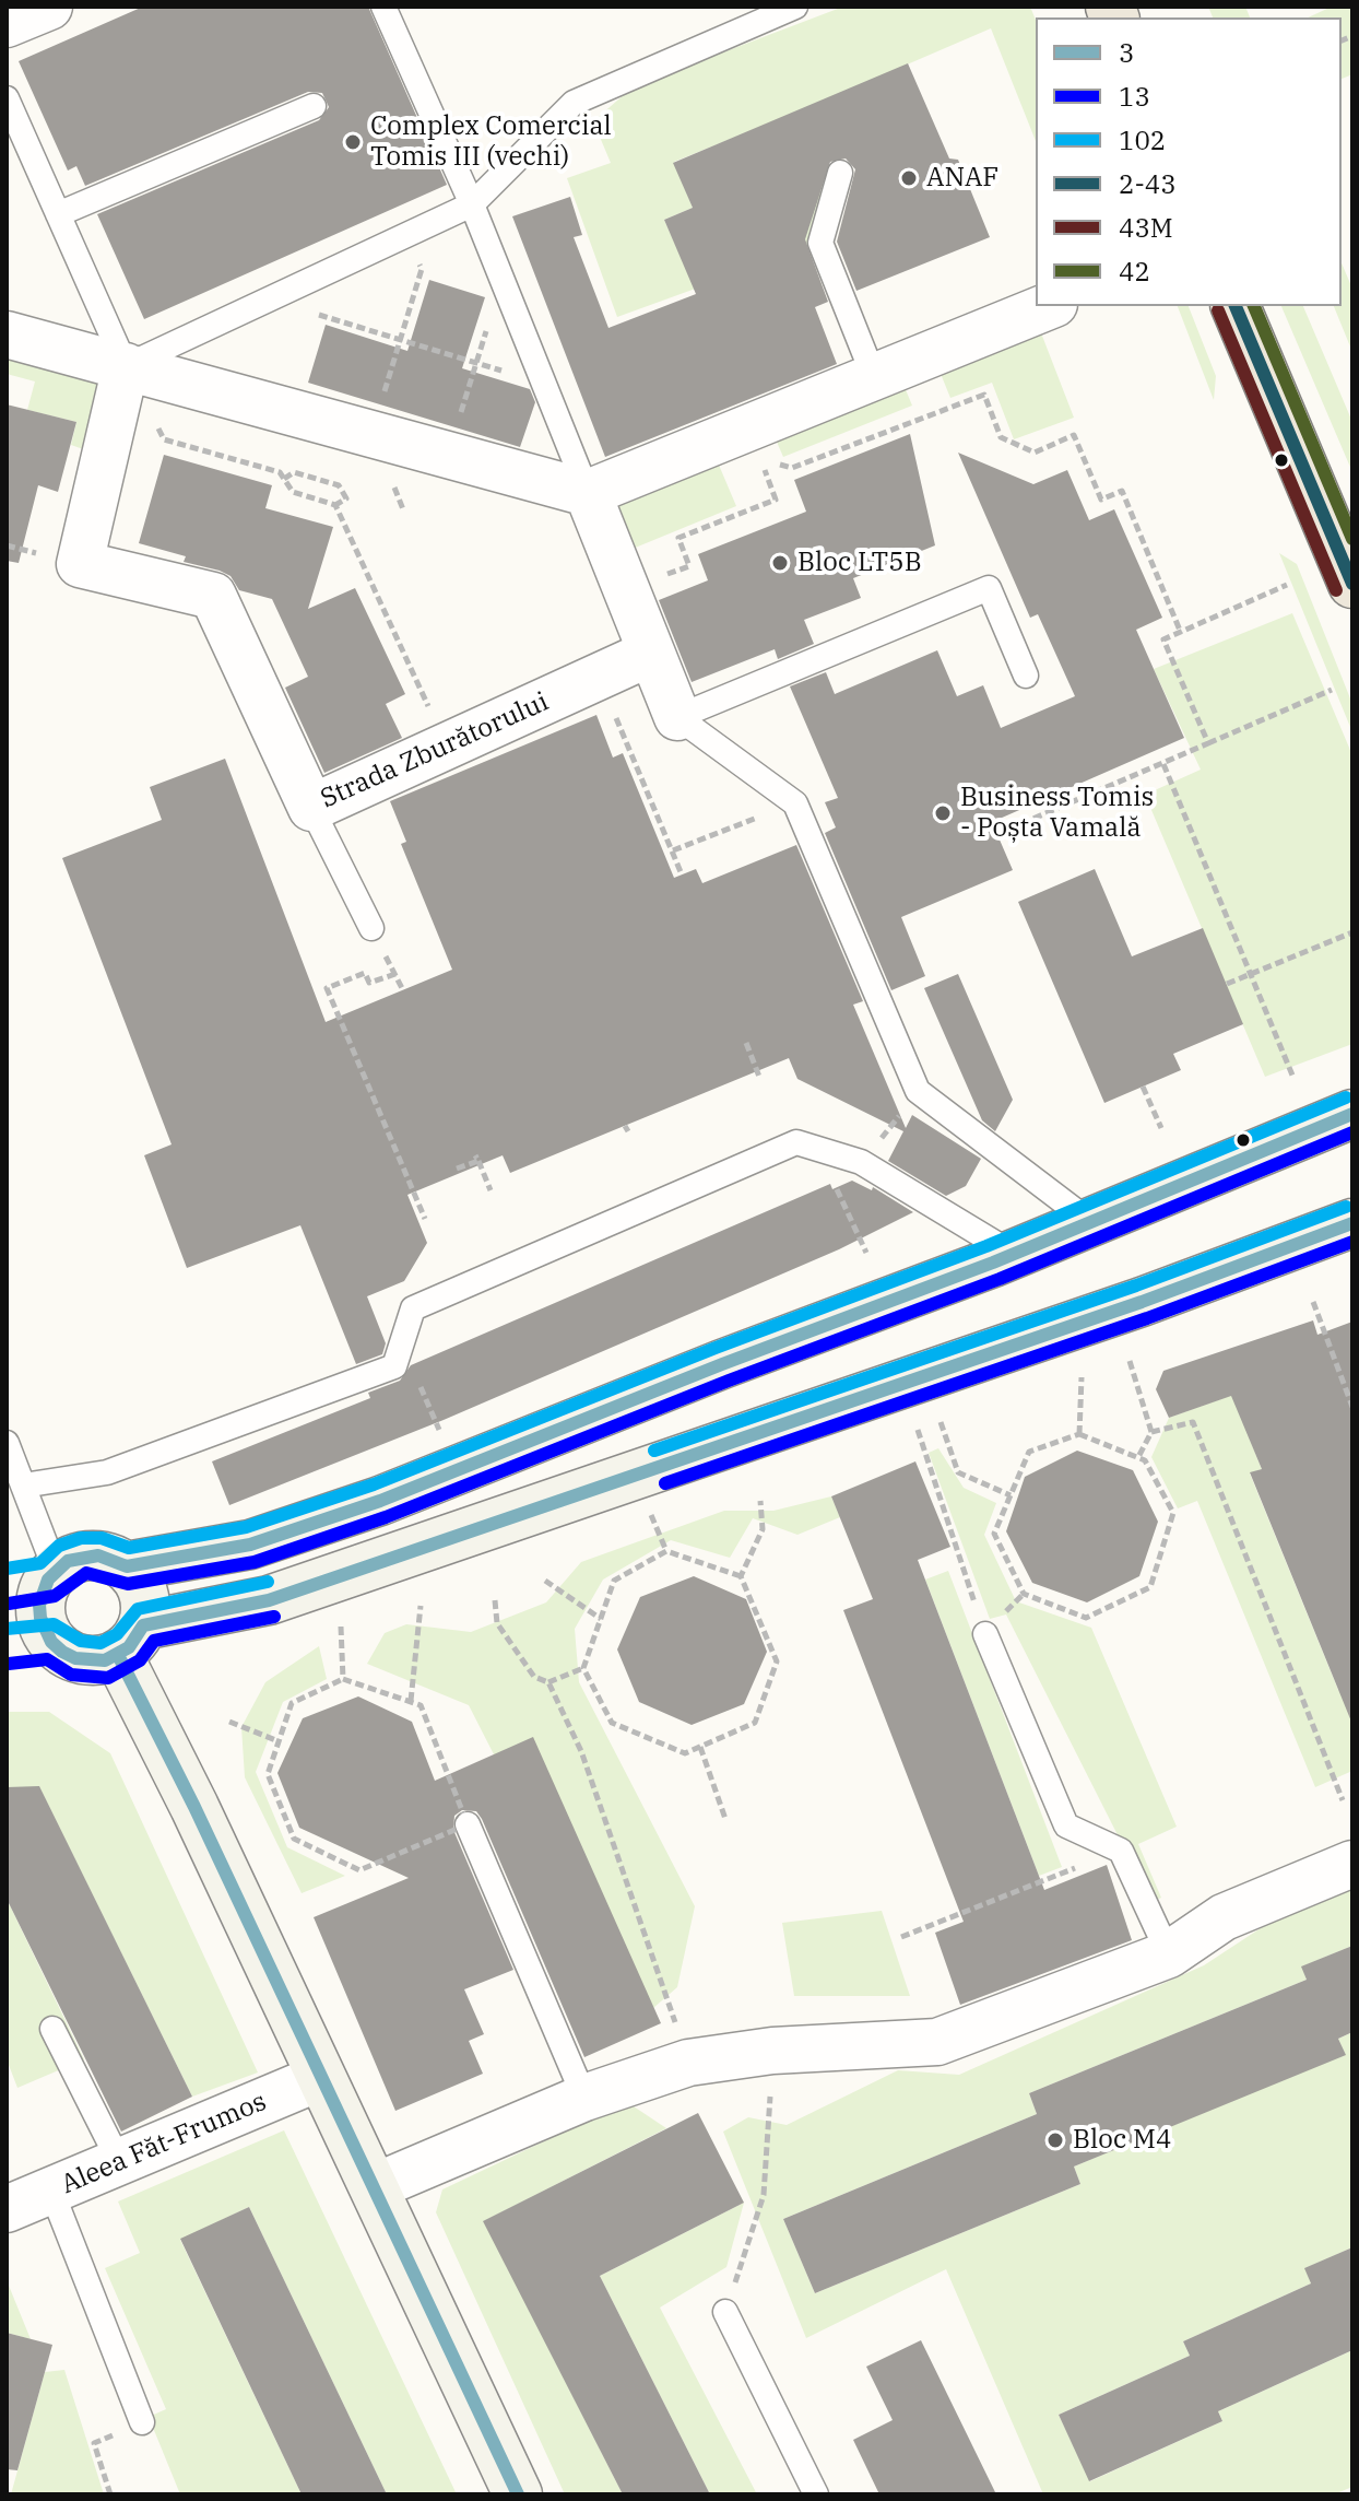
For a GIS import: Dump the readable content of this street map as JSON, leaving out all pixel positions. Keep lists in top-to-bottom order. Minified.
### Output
{"streets":{"street":["Strada Zburătorului","Aleea Făt-Frumos"]},"places":["Complex Comercial Tomis III (vechi)","ANAF","Bloc LT5B","Business Tomis - Poșta Vamală","Bloc M4"],"lines":["transit line 2-43","transit line 42","transit line 43M","transit line 102","transit line 3","transit line 13"],"legend":["3","13","102","2-43","43M","42"]}
